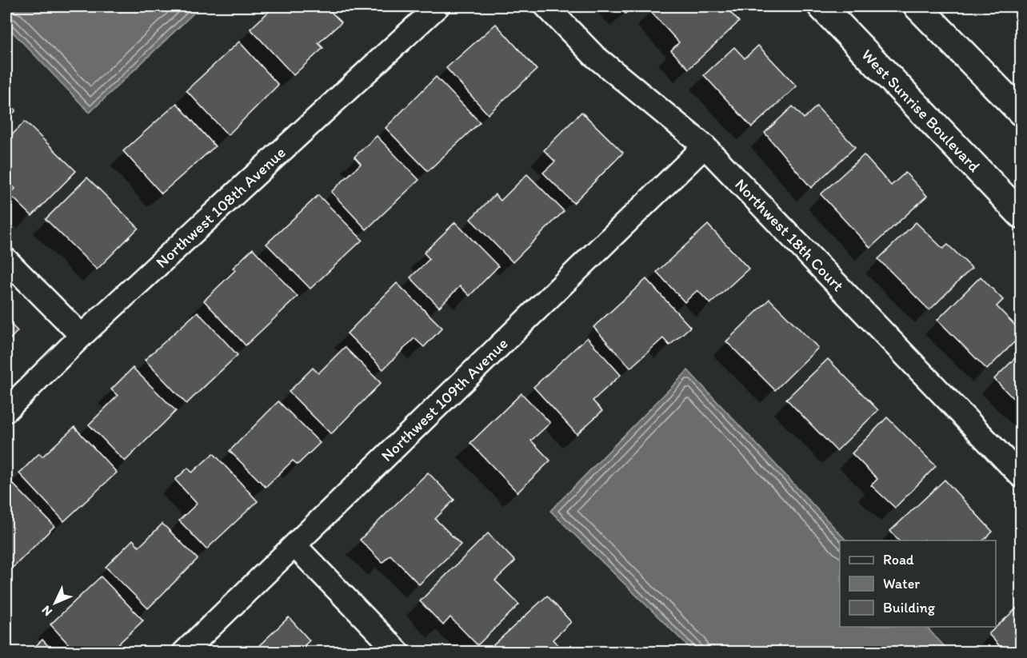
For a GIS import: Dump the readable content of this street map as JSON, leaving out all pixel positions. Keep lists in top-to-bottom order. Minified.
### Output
{"streets":{"highway":["West Sunrise Boulevard"],"street":["Northwest 108th Avenue","Northwest 18th Court","Northwest 109th Avenue"]},"crossings":[["Northwest 18th Court","Northwest 109th Avenue"]],"legend":["Road","Water","Building"],"north":"bottom left"}
